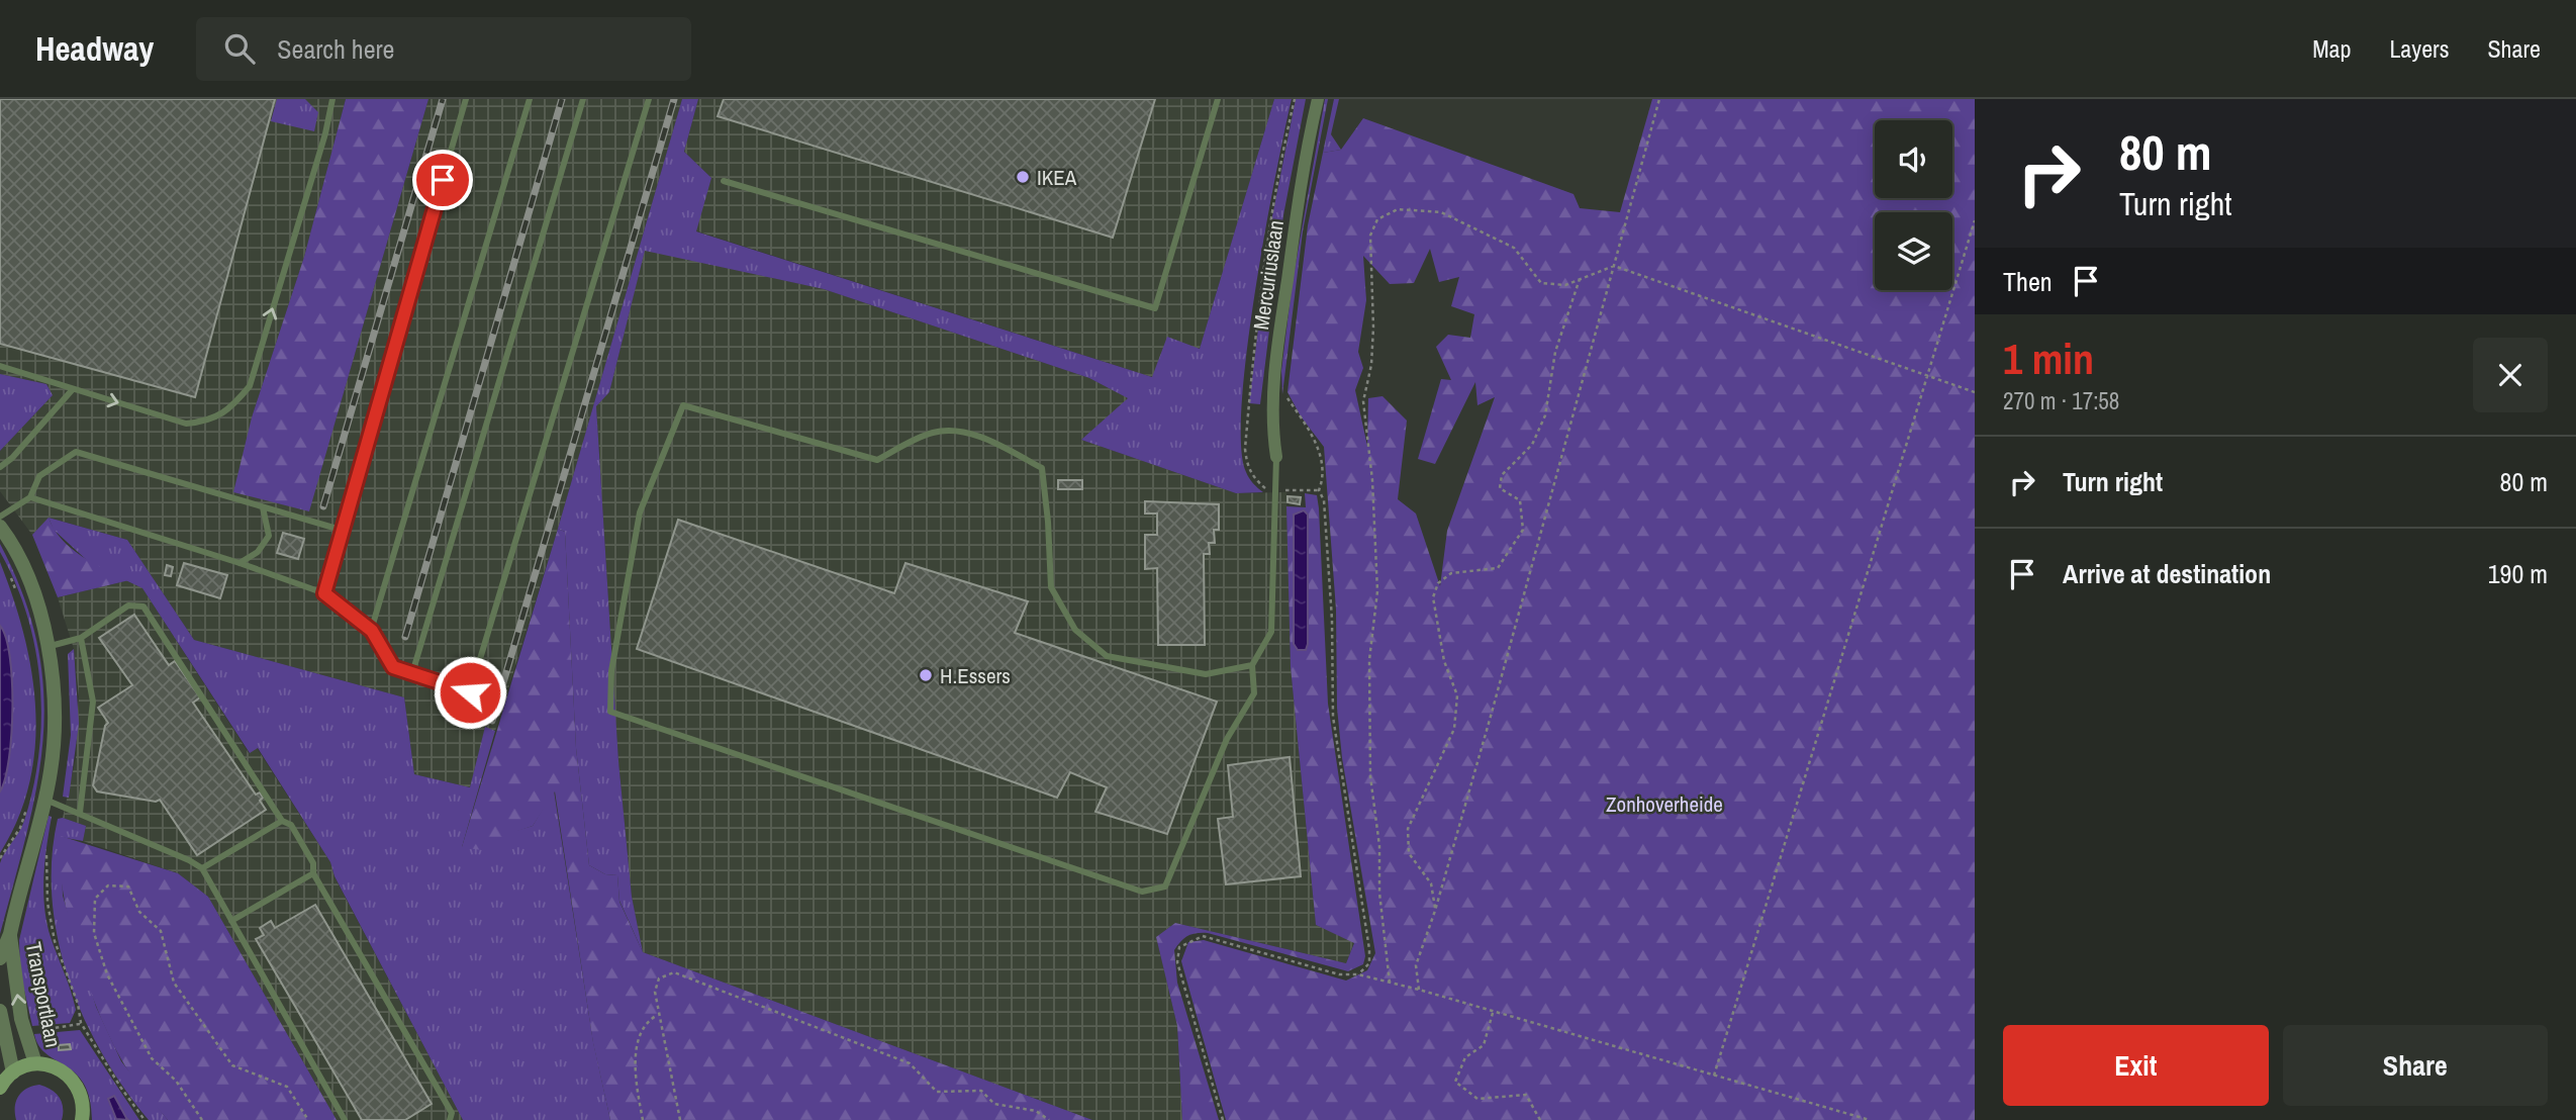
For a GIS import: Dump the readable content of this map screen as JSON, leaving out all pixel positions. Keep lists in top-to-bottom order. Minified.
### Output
{"streets":{"street":["Mercuriuslaan","Transportlaan"]},"parks":["Zonhoverheide"],"places":["IKEA","H.Essers"],"page":{"header":"Headway","search":"Search here","nav":["Map","Layers","Share"],"turn":["80 m","Turn right"],"then":"Then","heading":["1 min","270 m · 17:58"],"list":[{"name":"Turn right","value":"80 m"},{"name":"Arrive at destination","value":"190 m"}],"buttons":["Exit","Share"]}}
